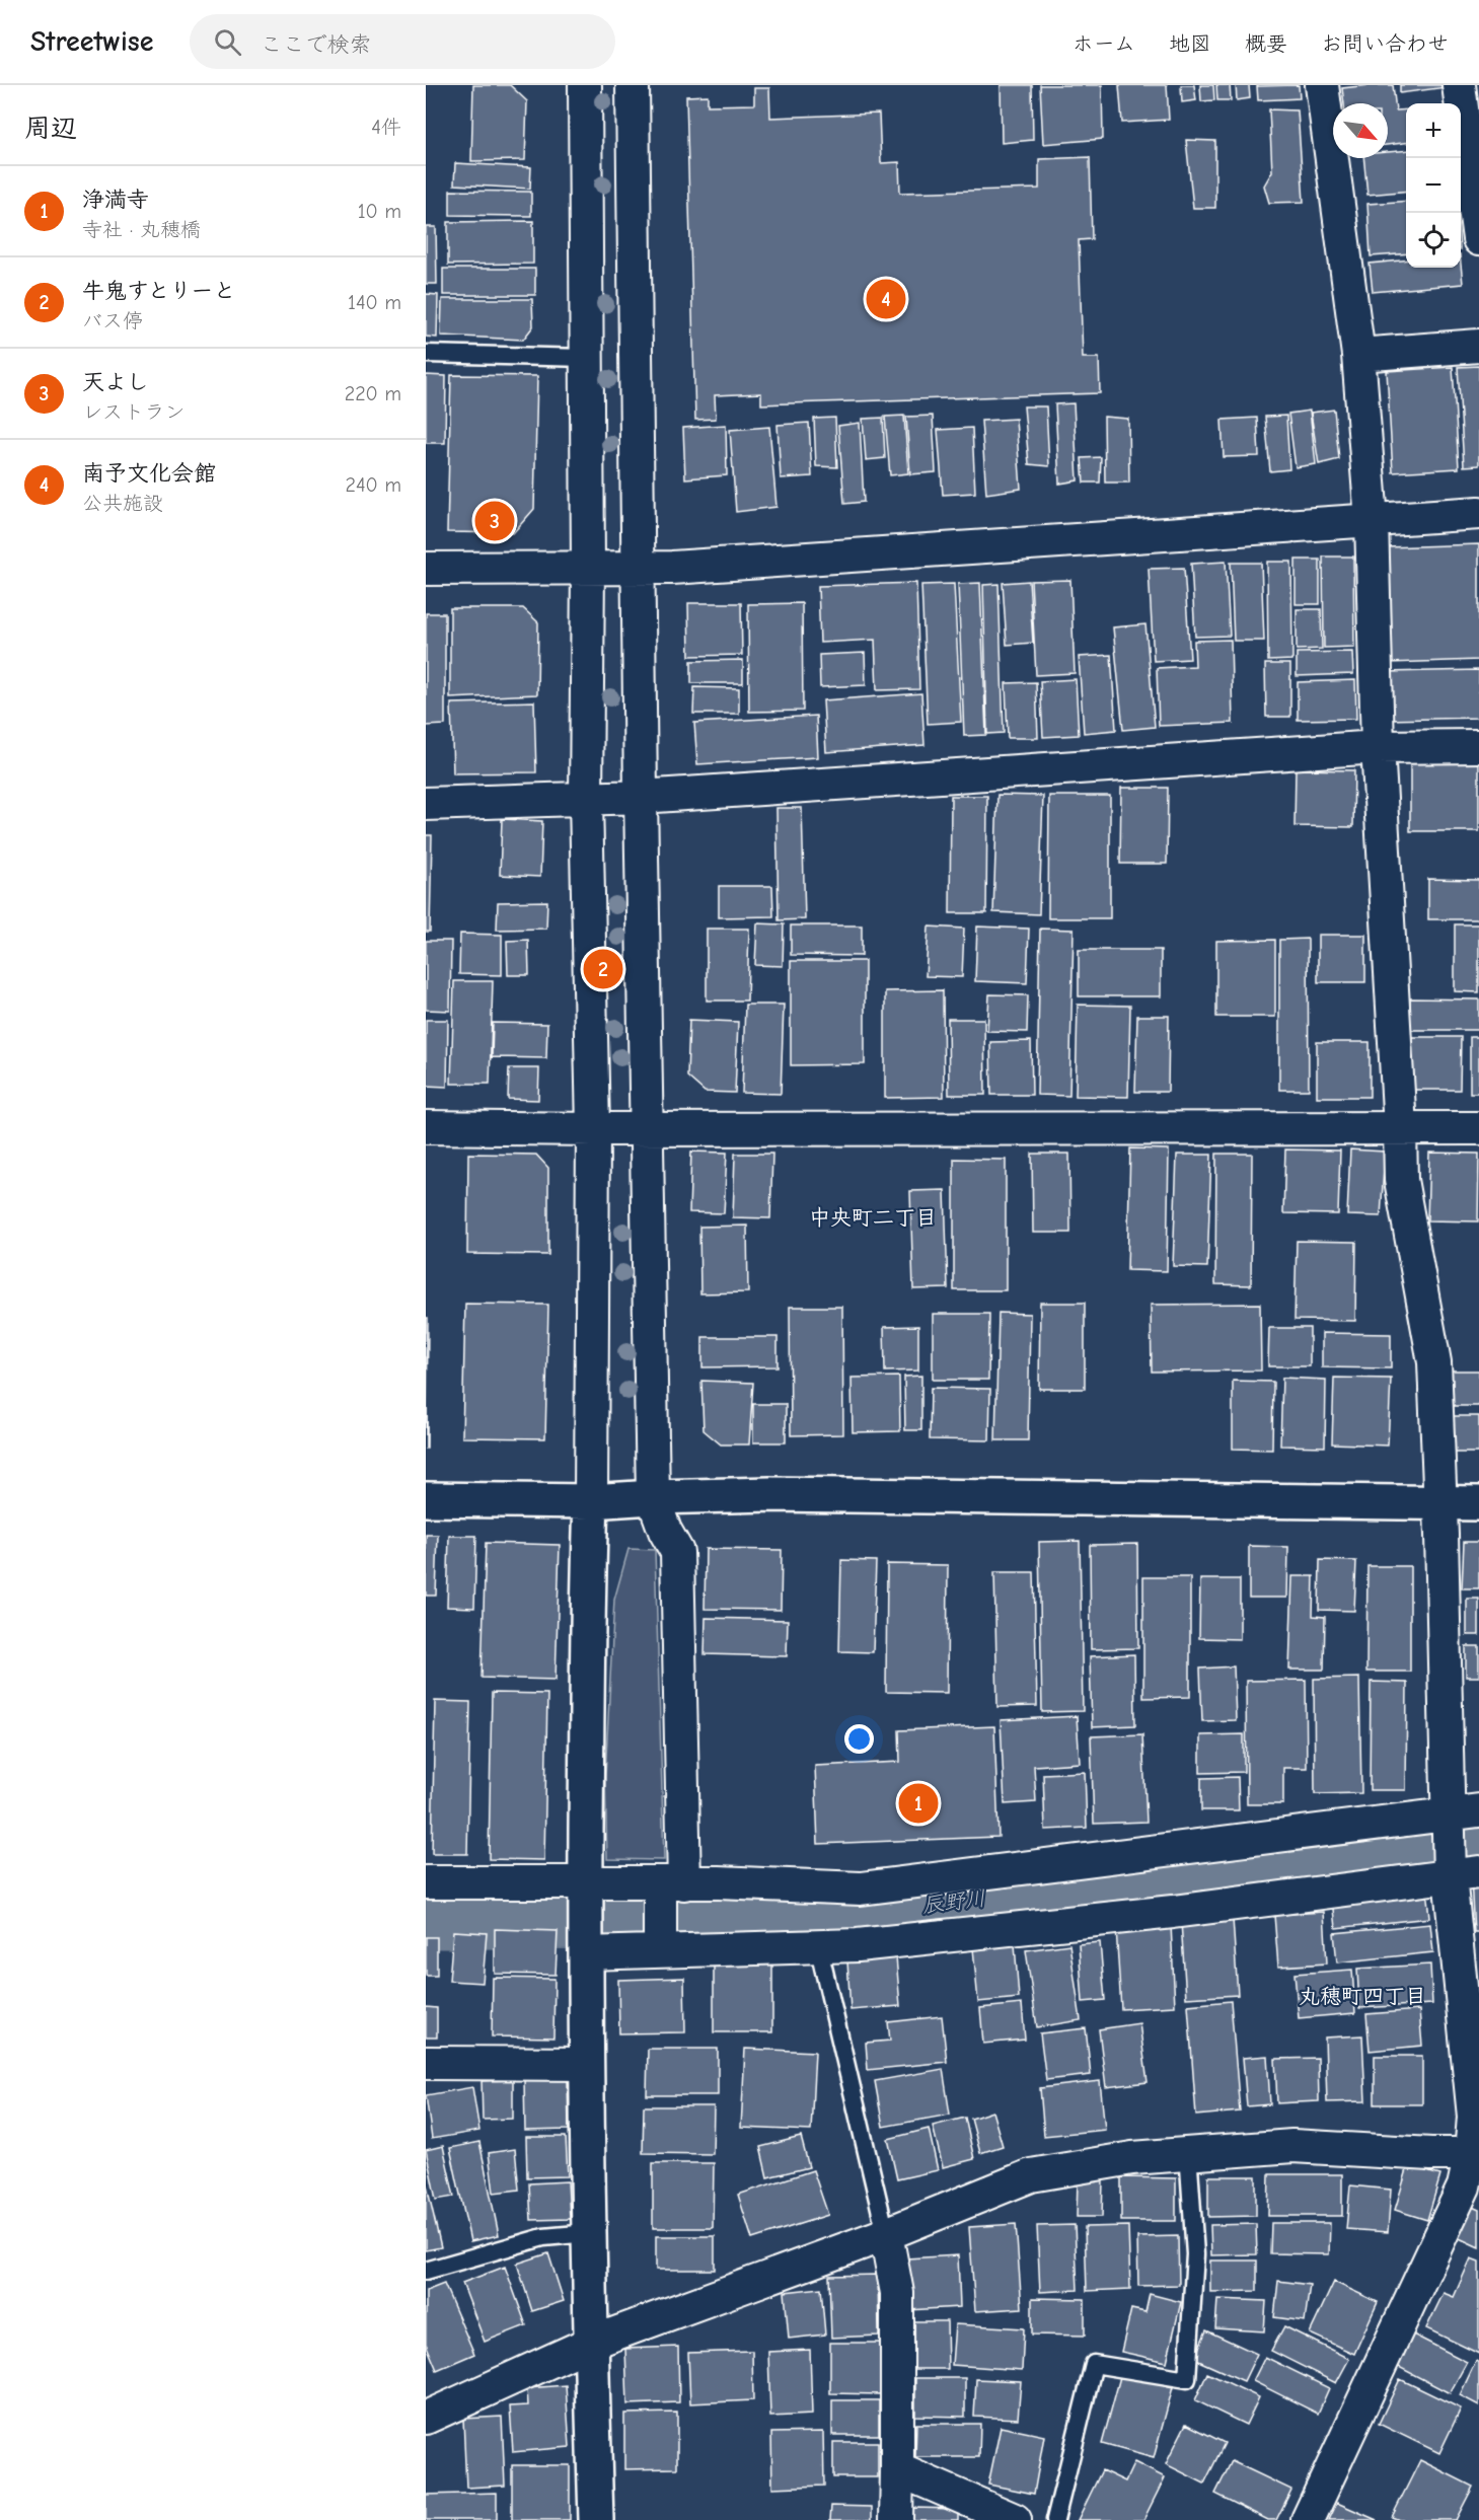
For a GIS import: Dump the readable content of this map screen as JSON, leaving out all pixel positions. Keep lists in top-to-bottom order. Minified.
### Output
{"districts":["中央町二丁目","丸穂町四丁目"],"water":["辰野川"],"north":"bottom right","page":{"header":"Streetwise","search":"ここで検索","nav":["ホーム","地図","概要","お問い合わせ"],"heading":["周辺","4件"],"map_buttons":["+","−"],"list":[{"mark":"1","name":"浄満寺","note":"寺社 · 丸穂橋","value":"10 m"},{"mark":"2","name":"牛鬼すとりーと","note":"バス停","value":"140 m"},{"mark":"3","name":"天よし","note":"レストラン","value":"220 m"},{"mark":"4","name":"南予文化会館","note":"公共施設","value":"240 m"}],"pins":["4","3","2","1"]}}
